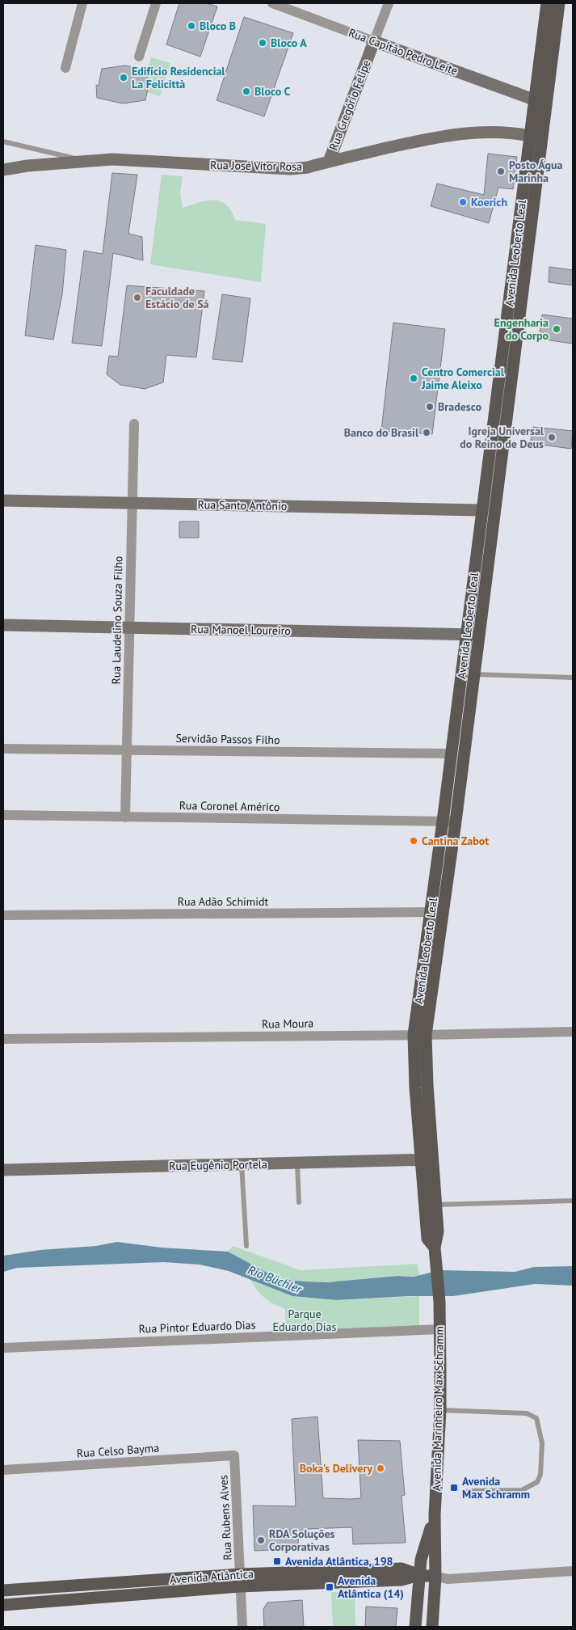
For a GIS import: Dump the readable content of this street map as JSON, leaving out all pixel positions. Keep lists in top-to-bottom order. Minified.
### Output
{"streets":{"main road":["Avenida Leoberto Leal","Avenida Marinheiro Max Schramm","Avenida Atlântica"],"street":["Rua Capitão Pedro Leite","Rua Gregório Felipe","Rua José Vítor Rosa","Rua Santo Antônio","Rua Laudelino Souza Filho","Rua Manoel Loureiro","Servidão Passos Filho","Rua Coronel Américo","Rua Adão Schimidt","Rua Moura","Rua Eugênio Portela","Rua Pintor Eduardo Dias","Rua Celso Bayma","Rua Rubens Alves"]},"crossings":[["Rua Capitão Pedro Leite","Rua Gregório Felipe"],["Rua Capitão Pedro Leite","Avenida Leoberto Leal"],["Rua Gregório Felipe","Rua José Vítor Rosa"],["Rua José Vítor Rosa","Avenida Leoberto Leal"],["Avenida Leoberto Leal","Rua Santo Antônio"],["Avenida Leoberto Leal","Rua Manoel Loureiro"],["Avenida Leoberto Leal","Servidão Passos Filho"],["Avenida Leoberto Leal","Rua Coronel Américo"],["Avenida Leoberto Leal","Rua Adão Schimidt"],["Avenida Leoberto Leal","Rua Moura"],["Avenida Leoberto Leal","Rua Eugênio Portela"],["Avenida Leoberto Leal","Avenida Marinheiro Max Schramm"],["Rua Santo Antônio","Rua Laudelino Souza Filho"],["Rua Laudelino Souza Filho","Rua Manoel Loureiro"],["Rua Laudelino Souza Filho","Servidão Passos Filho"],["Rua Laudelino Souza Filho","Rua Coronel Américo"],["Rua Pintor Eduardo Dias","Avenida Marinheiro Max Schramm"],["Avenida Marinheiro Max Schramm","Avenida Atlântica"],["Rua Celso Bayma","Rua Rubens Alves"],["Rua Rubens Alves","Avenida Atlântica"]],"water":["Rio Büchler"],"parks":["Parque Eduardo Dias"],"places":{"other":["Bloco B","Bloco A","Edifício Residencial La Felicittà","Bloco C","Posto Água Marinha","Koerich","Faculdade Estácio de Sá","Engenharia do Corpo","Centro Comercial Jaime Aleixo","Bradesco","Banco do Brasil","Igreja Universal do Reino de Deus","Cantina Zabot","Boka's Delivery","RDA Soluções Corporativas"],"transit":["Avenida Max Schramm","Avenida Atlântica, 198","Avenida Atlântica (14)"]}}
